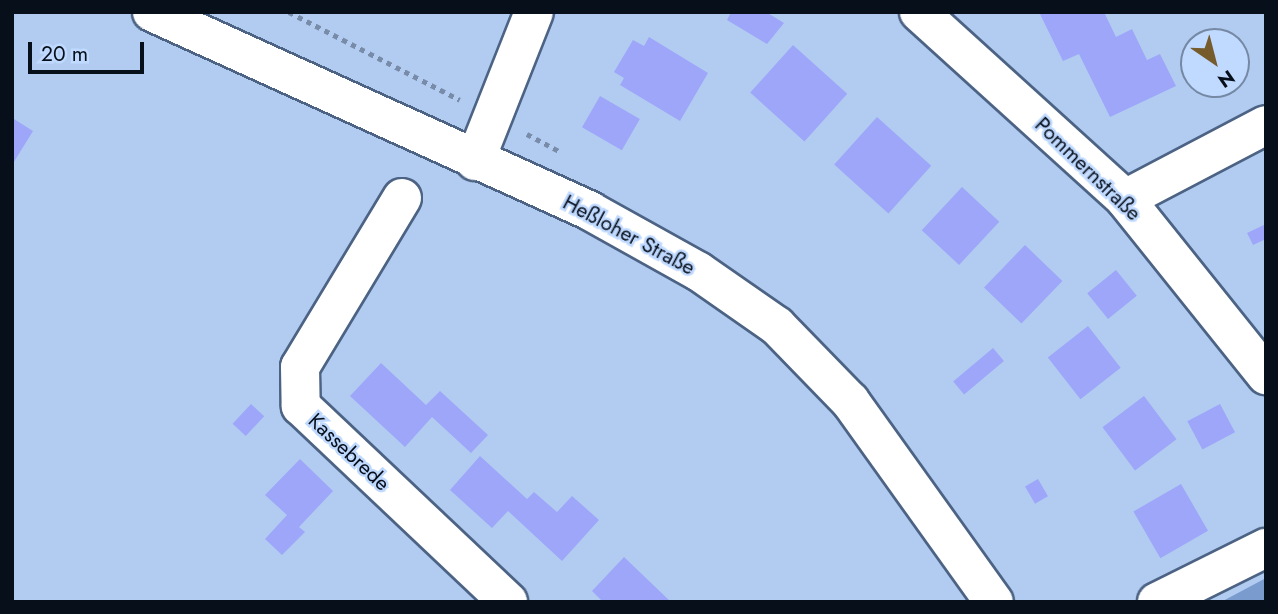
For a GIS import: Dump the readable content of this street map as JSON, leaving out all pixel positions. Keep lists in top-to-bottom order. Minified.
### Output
{"streets":{"street":["Pommernstraße","Heßloher Straße","Kassebrede"]},"scale_bar":"20 m","north":"bottom right"}
